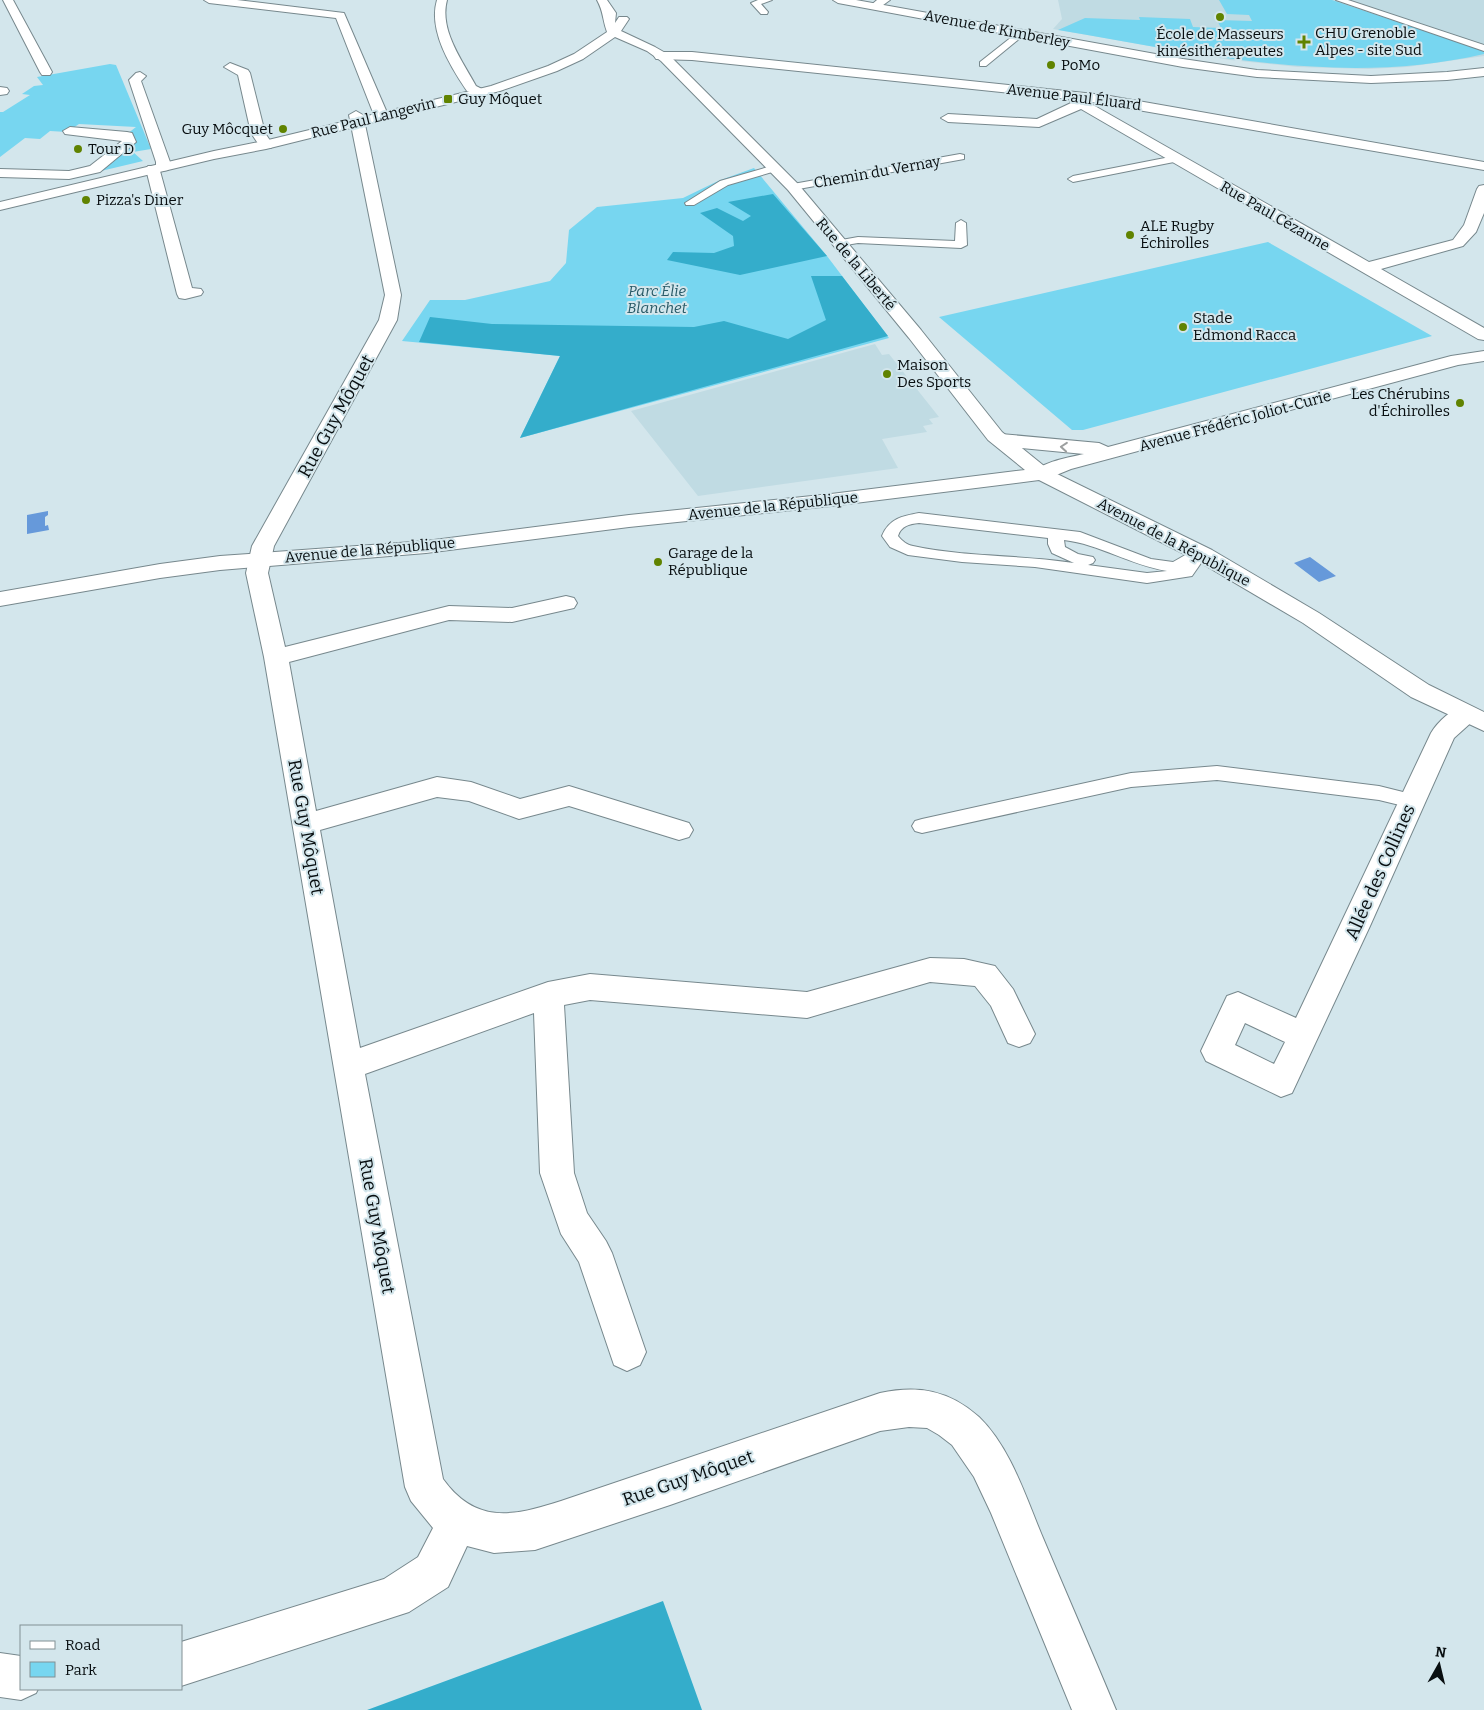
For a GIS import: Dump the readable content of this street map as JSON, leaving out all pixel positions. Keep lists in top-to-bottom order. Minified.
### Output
{"streets":{"street":["Avenue de Kimberley","Avenue Paul Éluard","Rue Paul Langevin","Rue Paul Cézanne","Rue de la Liberté","Rue Guy Môquet","Avenue Frédéric Joliot-Curie","Avenue de la République","Allée des Collines"],"lane":["Chemin du Vernay"]},"crossings":[["Avenue Paul Éluard","Rue Paul Cézanne"],["Avenue Paul Éluard","Rue de la Liberté"],["Rue Paul Langevin","Rue de la Liberté"],["Rue Paul Langevin","Rue Guy Môquet"],["Chemin du Vernay","Rue de la Liberté"],["Rue de la Liberté","Avenue Frédéric Joliot-Curie"],["Rue de la Liberté","Avenue de la République"],["Rue Guy Môquet","Avenue de la République"],["Avenue Frédéric Joliot-Curie","Avenue de la République"],["Avenue de la République","Allée des Collines"]],"parks":["Parc Élie Blanchet"],"places":{"other":["École de Masseurs kinésithérapeutes","PoMo","Guy Môcquet","Tour D","Pizza's Diner","ALE Rugby Échirolles","Stade Edmond Racca","Maison Des Sports","Les Chérubins d'Échirolles","Garage de la République"],"health":["CHU Grenoble Alpes - site Sud"],"transit":["Guy Môquet"]},"legend":["Road","Park"],"north":"top"}
